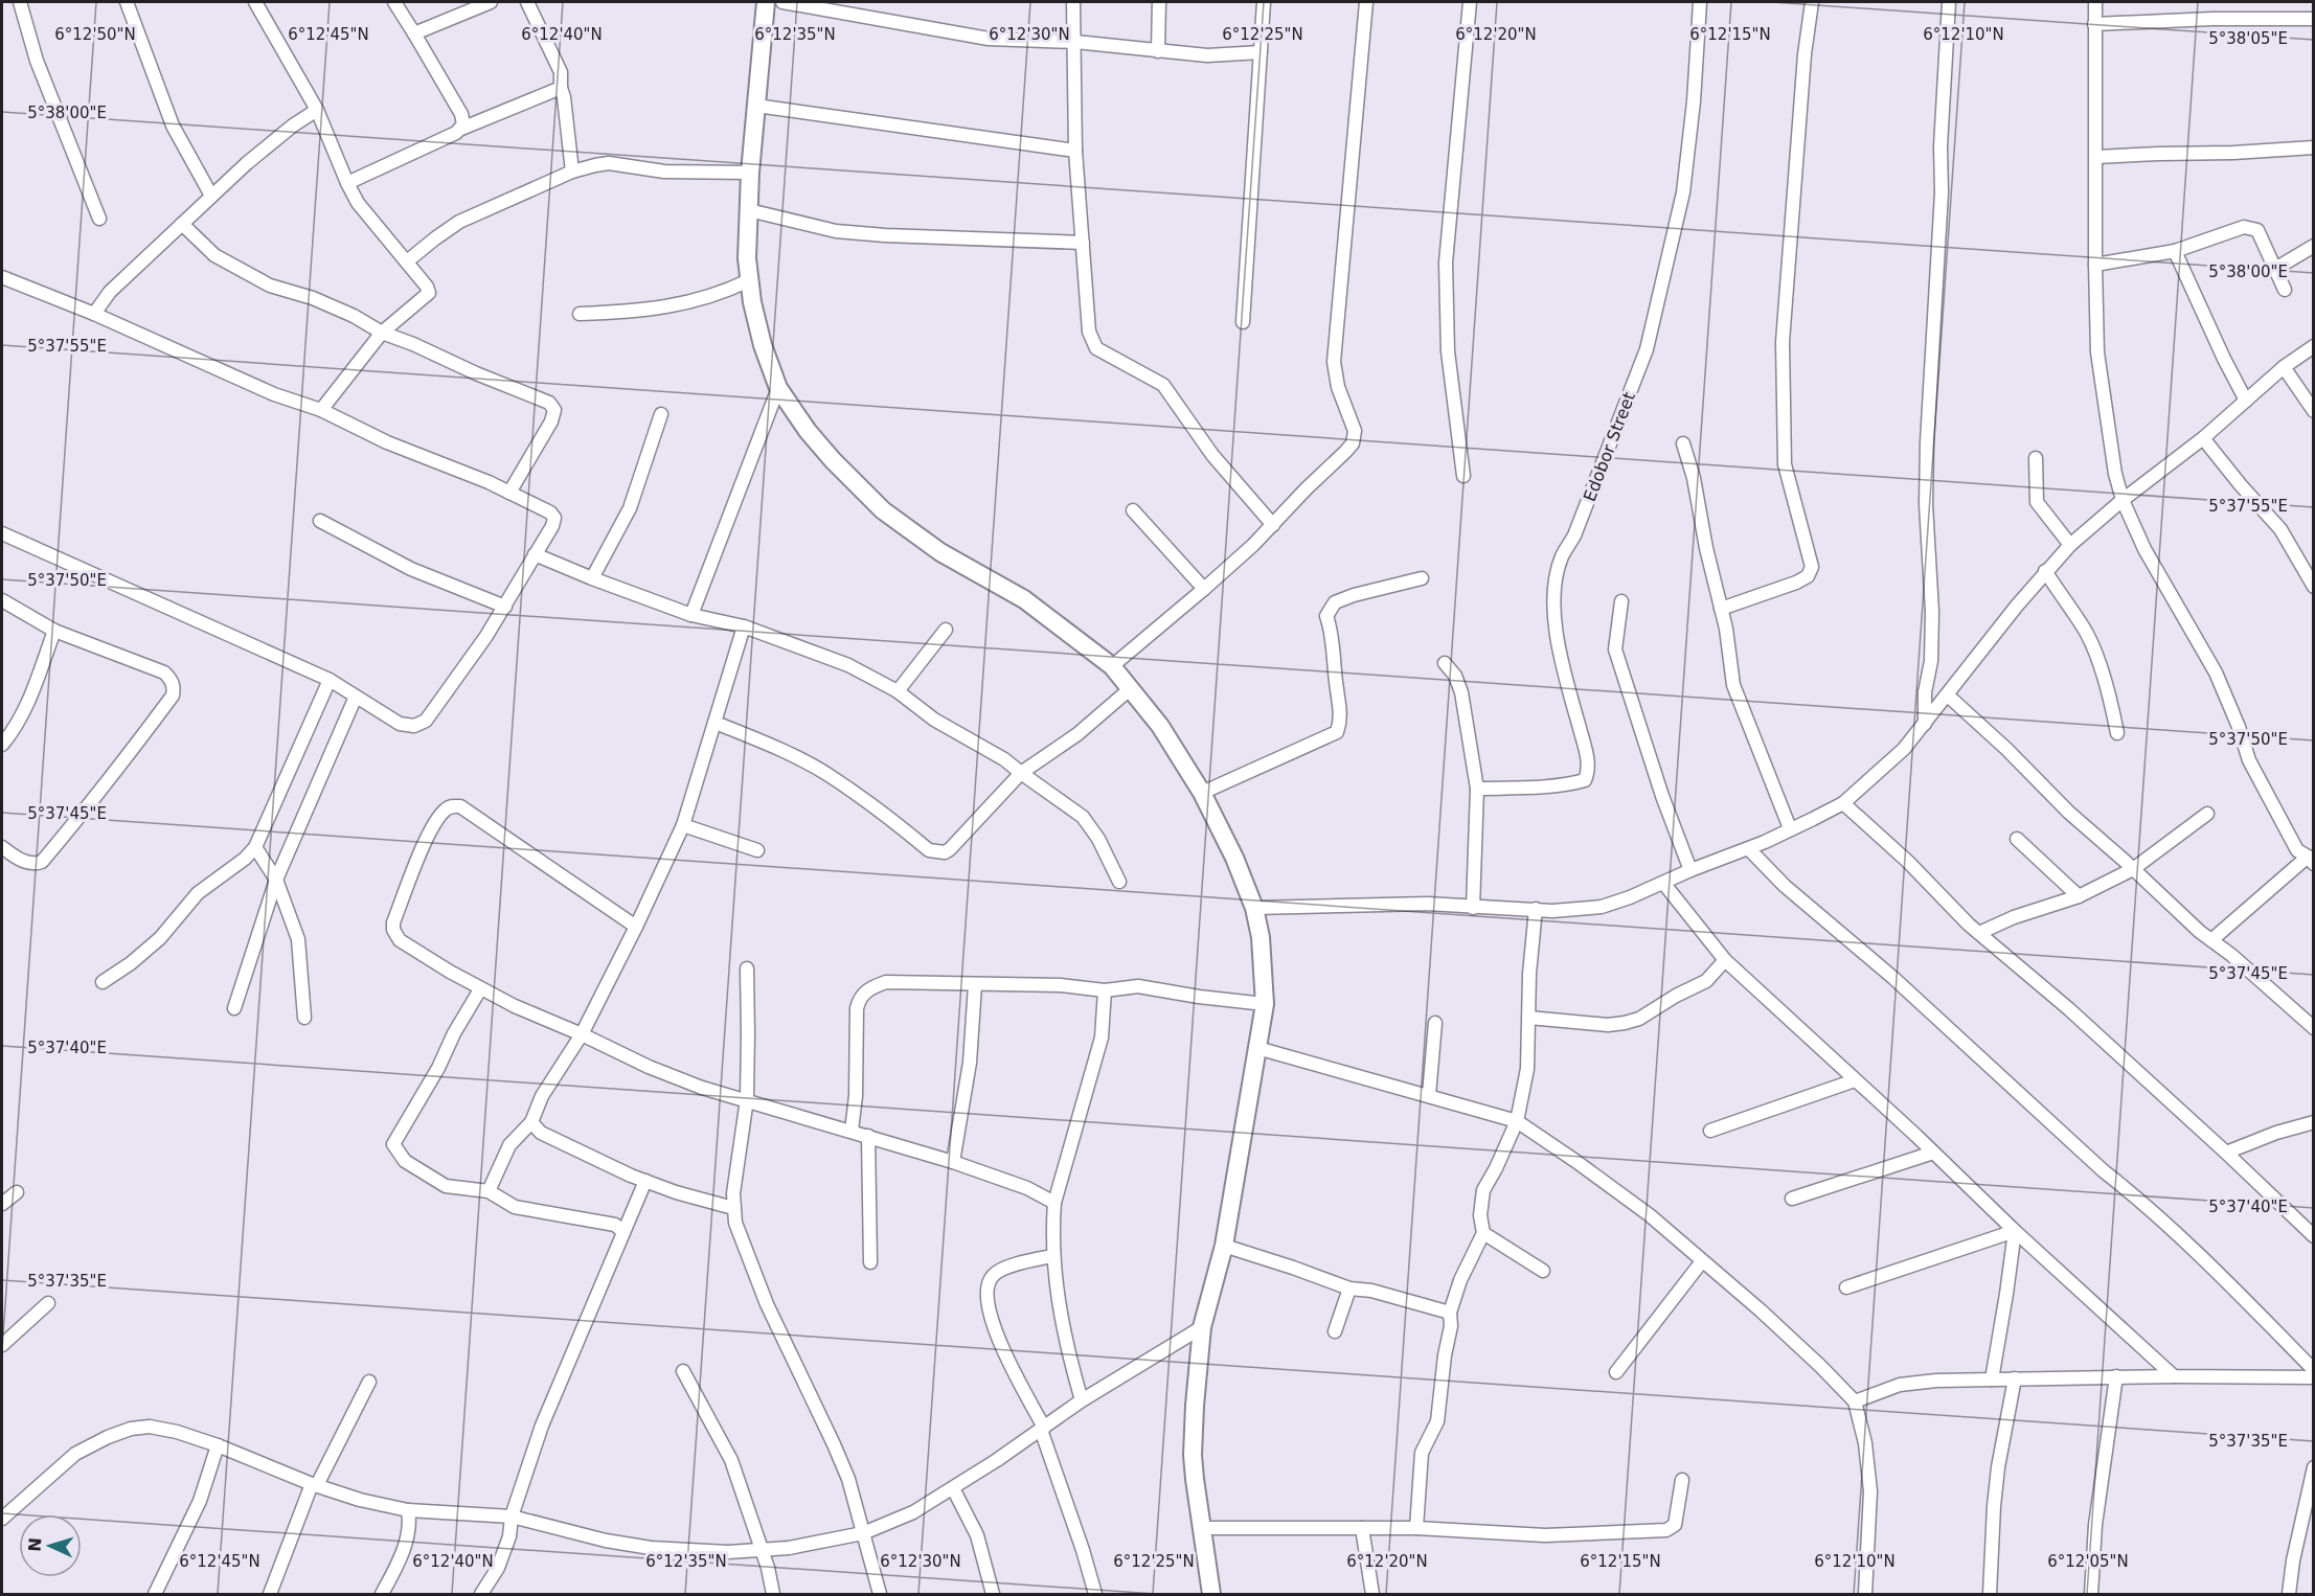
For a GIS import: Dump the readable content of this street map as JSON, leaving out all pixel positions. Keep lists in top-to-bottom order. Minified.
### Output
{"streets":{"street":["Edobor Street"]},"north":"left","coordinates":["6°12'50\"N","6°12'45\"N","6°12'40\"N","6°12'35\"N","6°12'30\"N","6°12'25\"N","6°12'20\"N","6°12'15\"N","6°12'10\"N","5°38'05\"E","5°38'00\"E","5°37'55\"E","5°37'50\"E","5°37'45\"E","5°37'40\"E","5°37'35\"E","6°12'05\"N"]}
